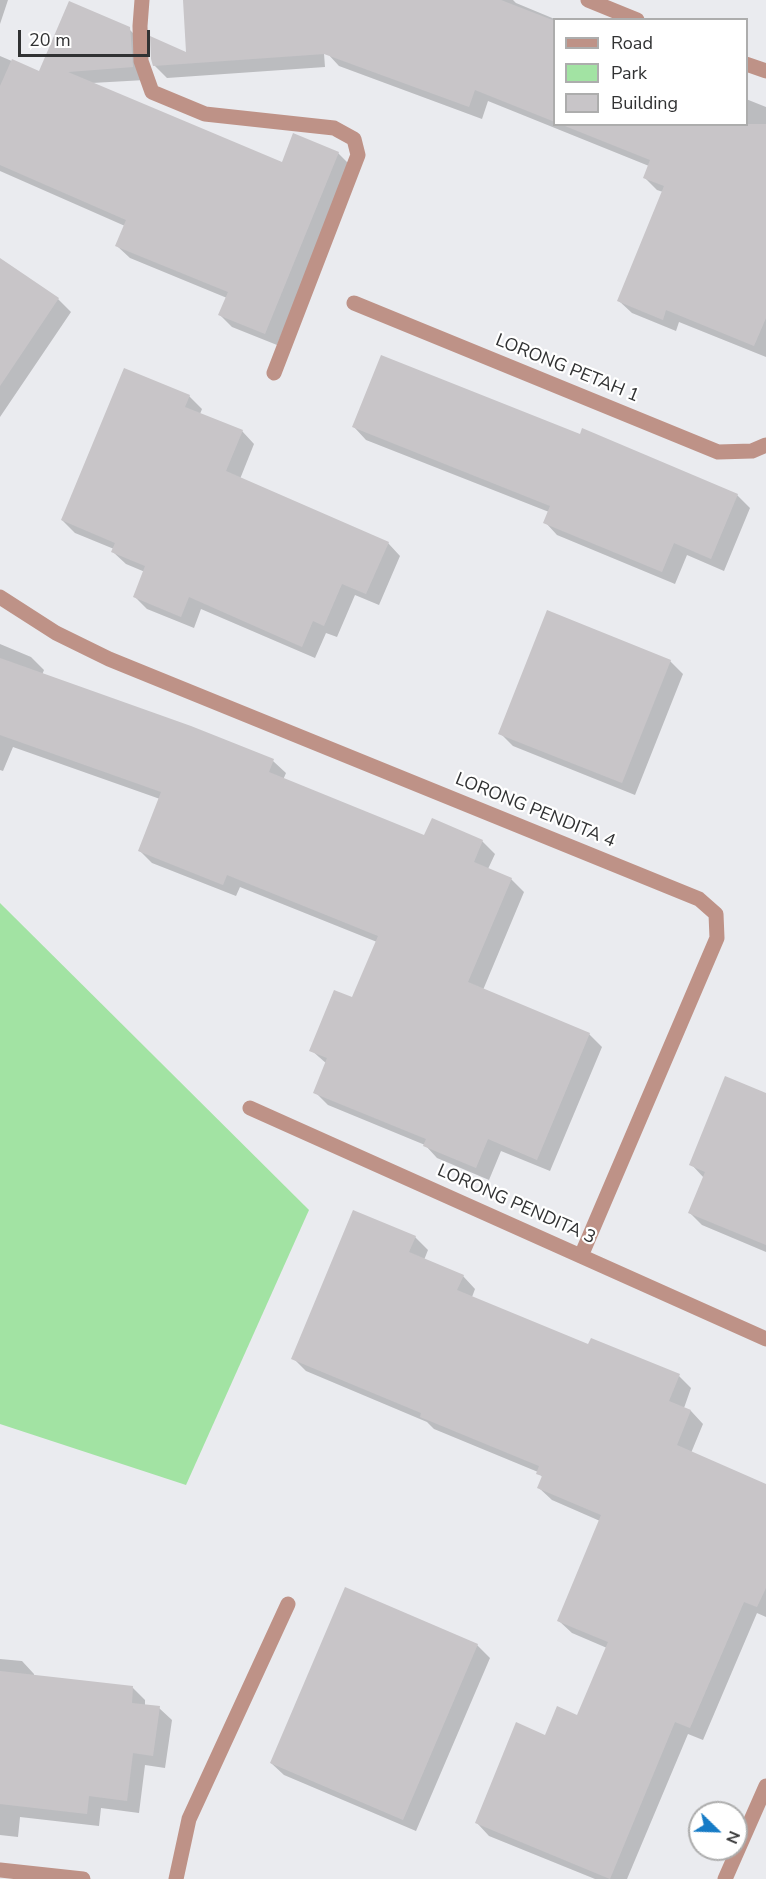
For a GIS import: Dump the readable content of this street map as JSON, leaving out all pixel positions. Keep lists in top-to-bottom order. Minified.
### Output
{"streets":{"street":["LORONG PETAH 1","LORONG PENDITA 4","LORONG PENDITA 3"]},"crossings":[["LORONG PENDITA 4","LORONG PENDITA 3"]],"legend":["Road","Park","Building"],"scale_bar":"20 m","north":"bottom right"}
